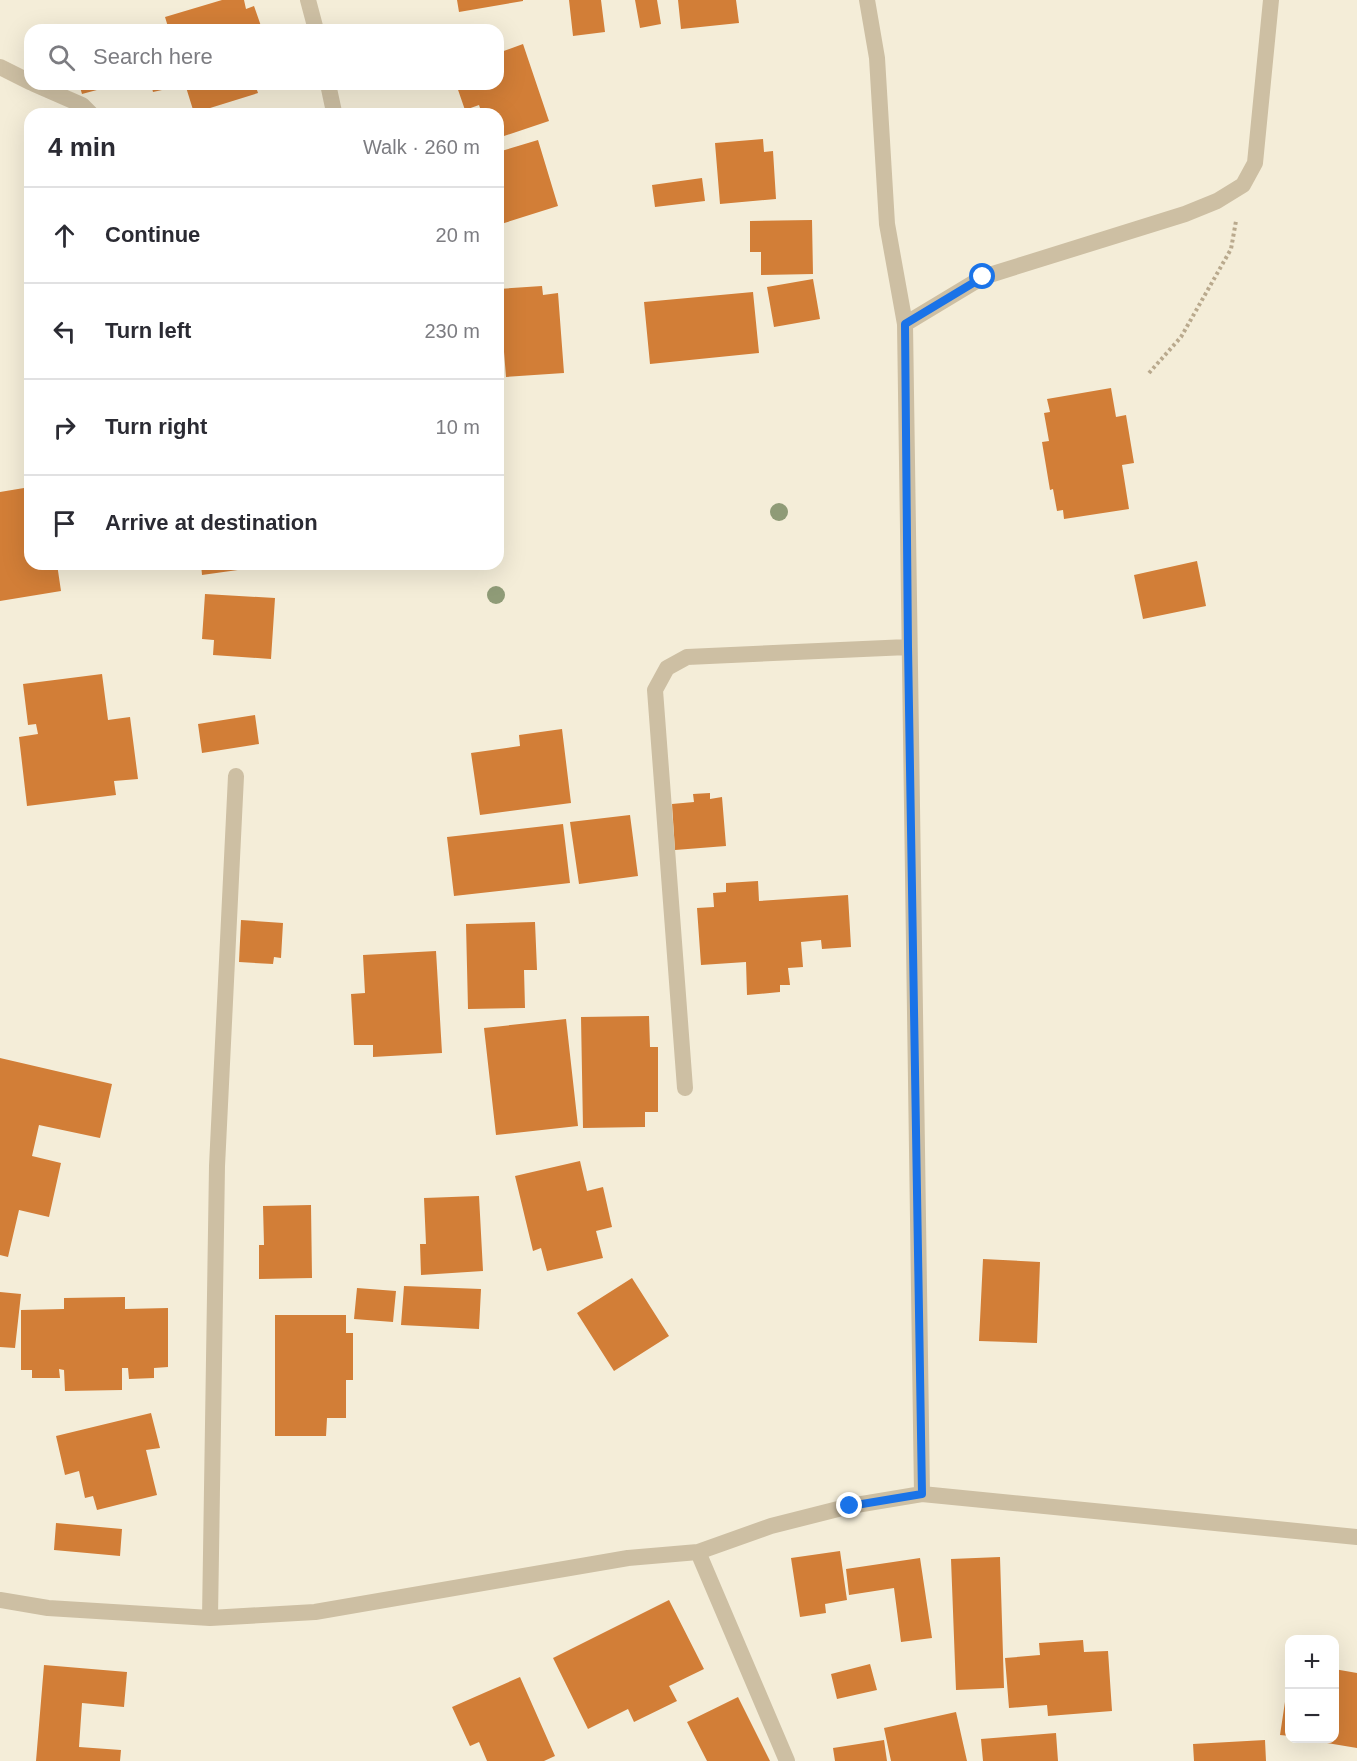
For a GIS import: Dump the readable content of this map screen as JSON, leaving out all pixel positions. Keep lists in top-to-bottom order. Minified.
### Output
{"page":{"search":"Search here","heading":["4 min","Walk · 260 m"],"list":[["Continue","20 m"],["Turn left","230 m"],["Turn right","10 m"],"Arrive at destination"],"map_buttons":["+","−"]}}
